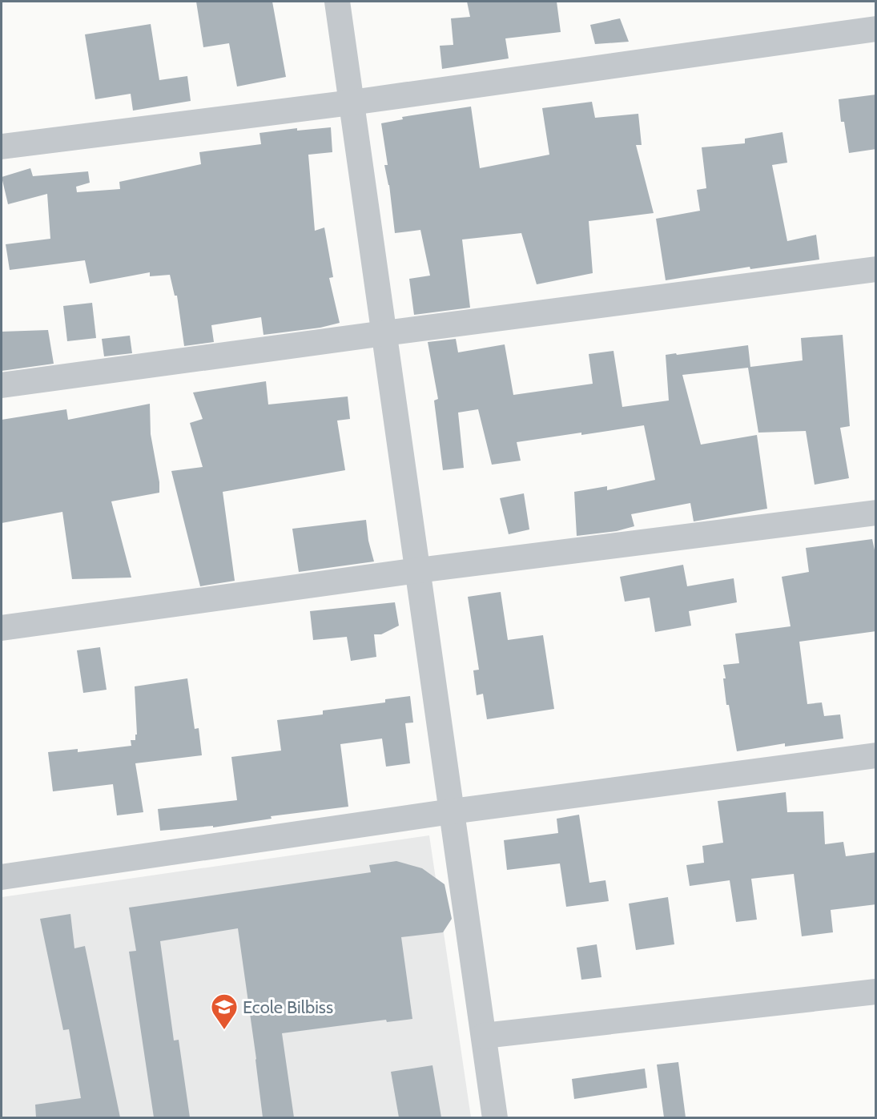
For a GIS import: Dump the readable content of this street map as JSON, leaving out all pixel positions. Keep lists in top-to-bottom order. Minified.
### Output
{"places":{"school or university":["Ecole Bilbiss"]}}
